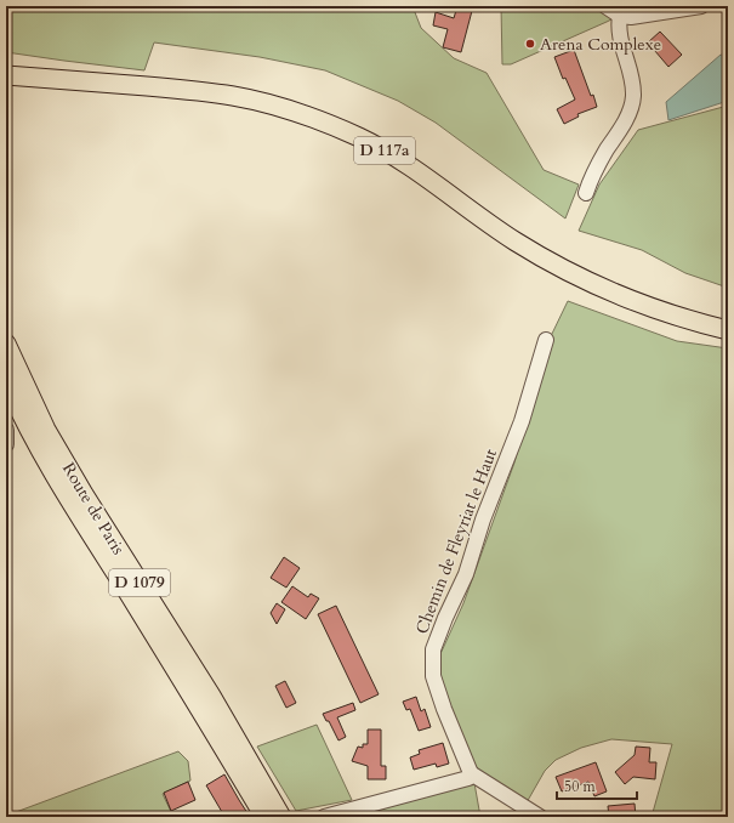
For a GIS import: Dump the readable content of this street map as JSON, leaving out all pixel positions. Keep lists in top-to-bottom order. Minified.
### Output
{"streets":{"main road":["D 117a","Route de Paris","D 1079"],"street":["Chemin de Fleyriat le Haut"]},"places":["Arena Complexe"],"scale_bar":"50 m"}
